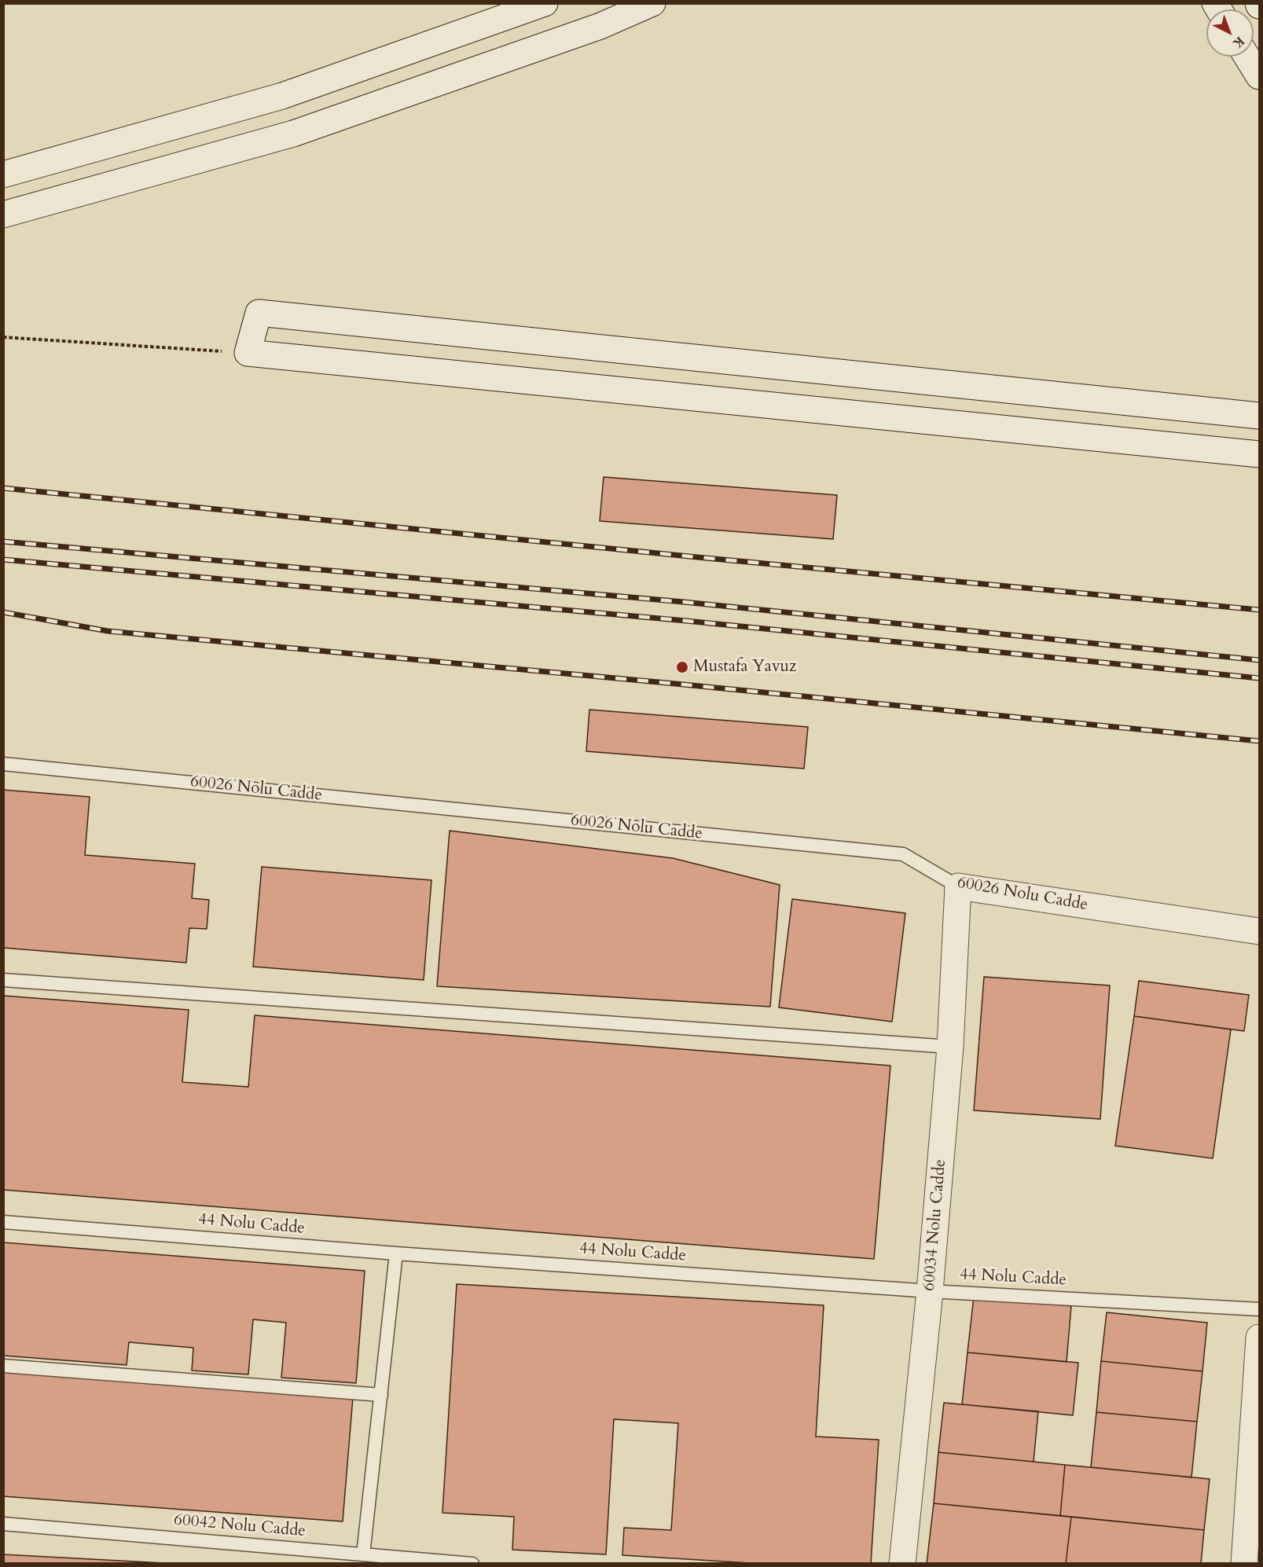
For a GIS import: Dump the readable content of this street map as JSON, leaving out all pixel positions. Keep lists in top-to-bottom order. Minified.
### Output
{"streets":{"street":["60026 Nolu Cadde","60034 Nolu Cadde"],"lane":["44 Nolu Cadde","60042 Nolu Cadde"]},"crossings":[["60026 Nolu Cadde","60034 Nolu Cadde"],["44 Nolu Cadde","60034 Nolu Cadde"]],"places":["Mustafa Yavuz"],"north":"bottom right"}
